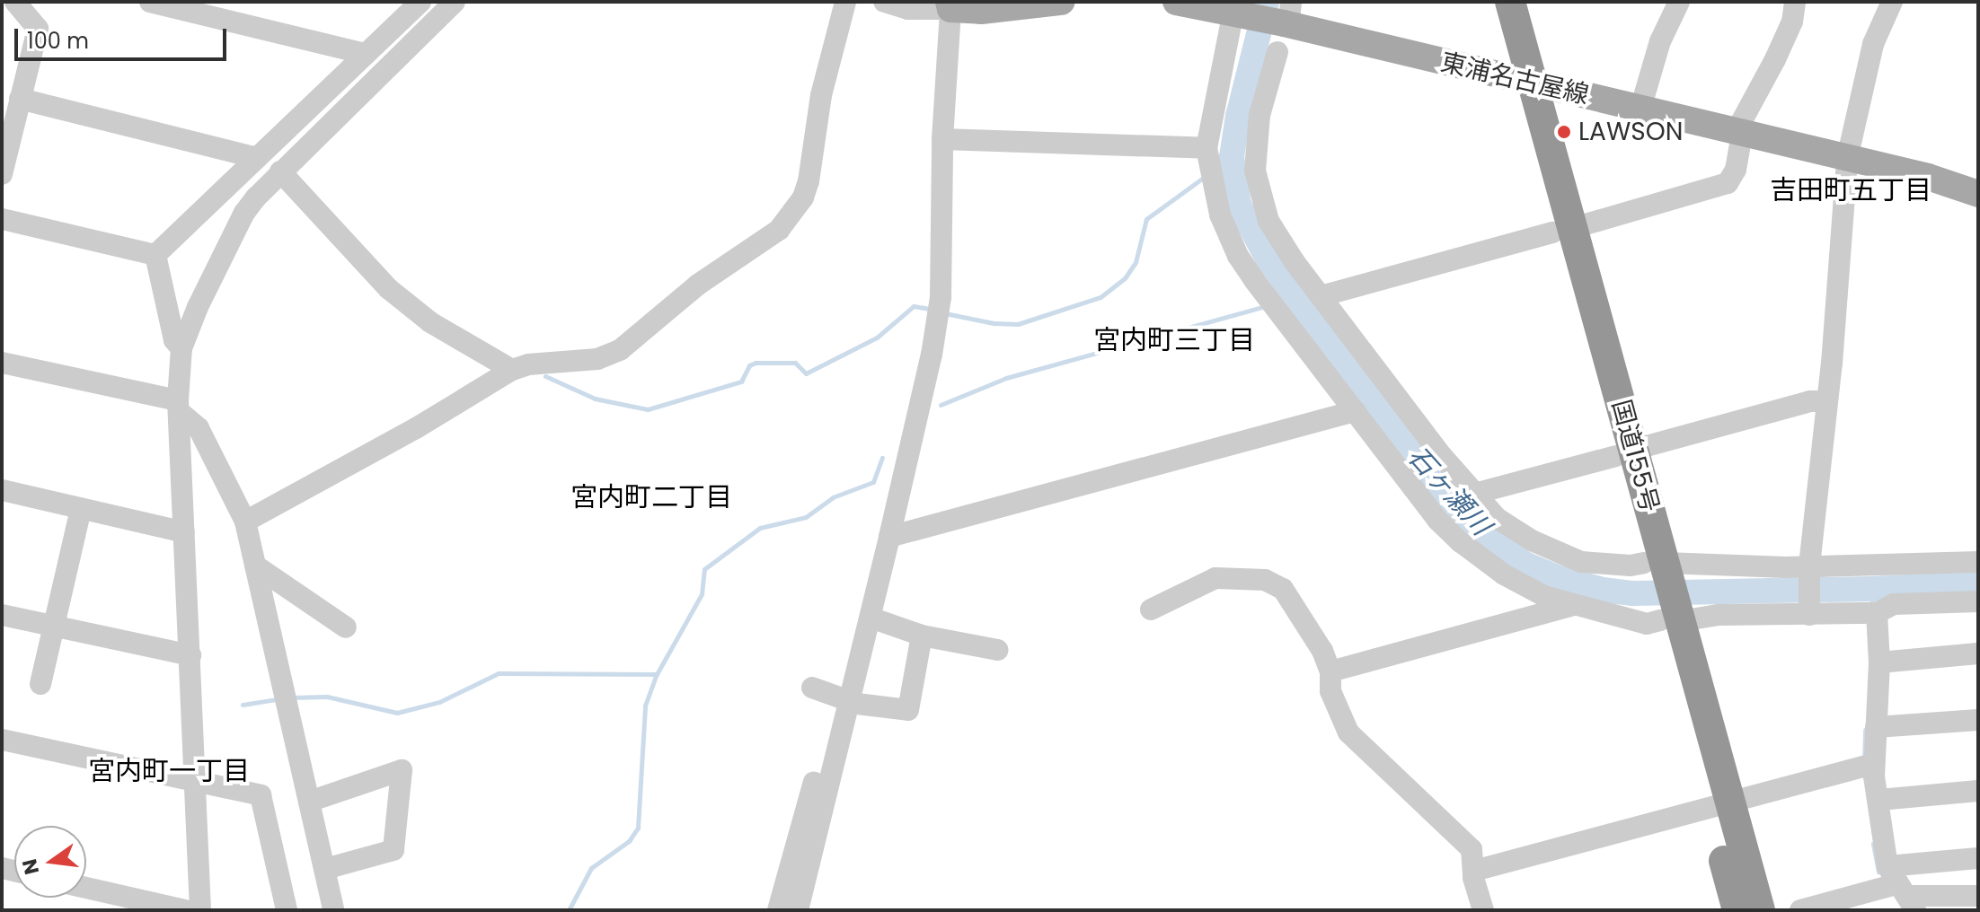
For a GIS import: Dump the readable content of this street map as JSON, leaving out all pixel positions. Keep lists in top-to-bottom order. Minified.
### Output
{"streets":{"highway":["国道155号"],"main road":["東浦名古屋線"]},"crossings":[["東浦名古屋線","国道155号"]],"districts":["吉田町五丁目","宮内町三丁目","宮内町二丁目","宮内町一丁目"],"water":["石ヶ瀬川"],"places":["LAWSON"],"scale_bar":"100 m","north":"left"}
